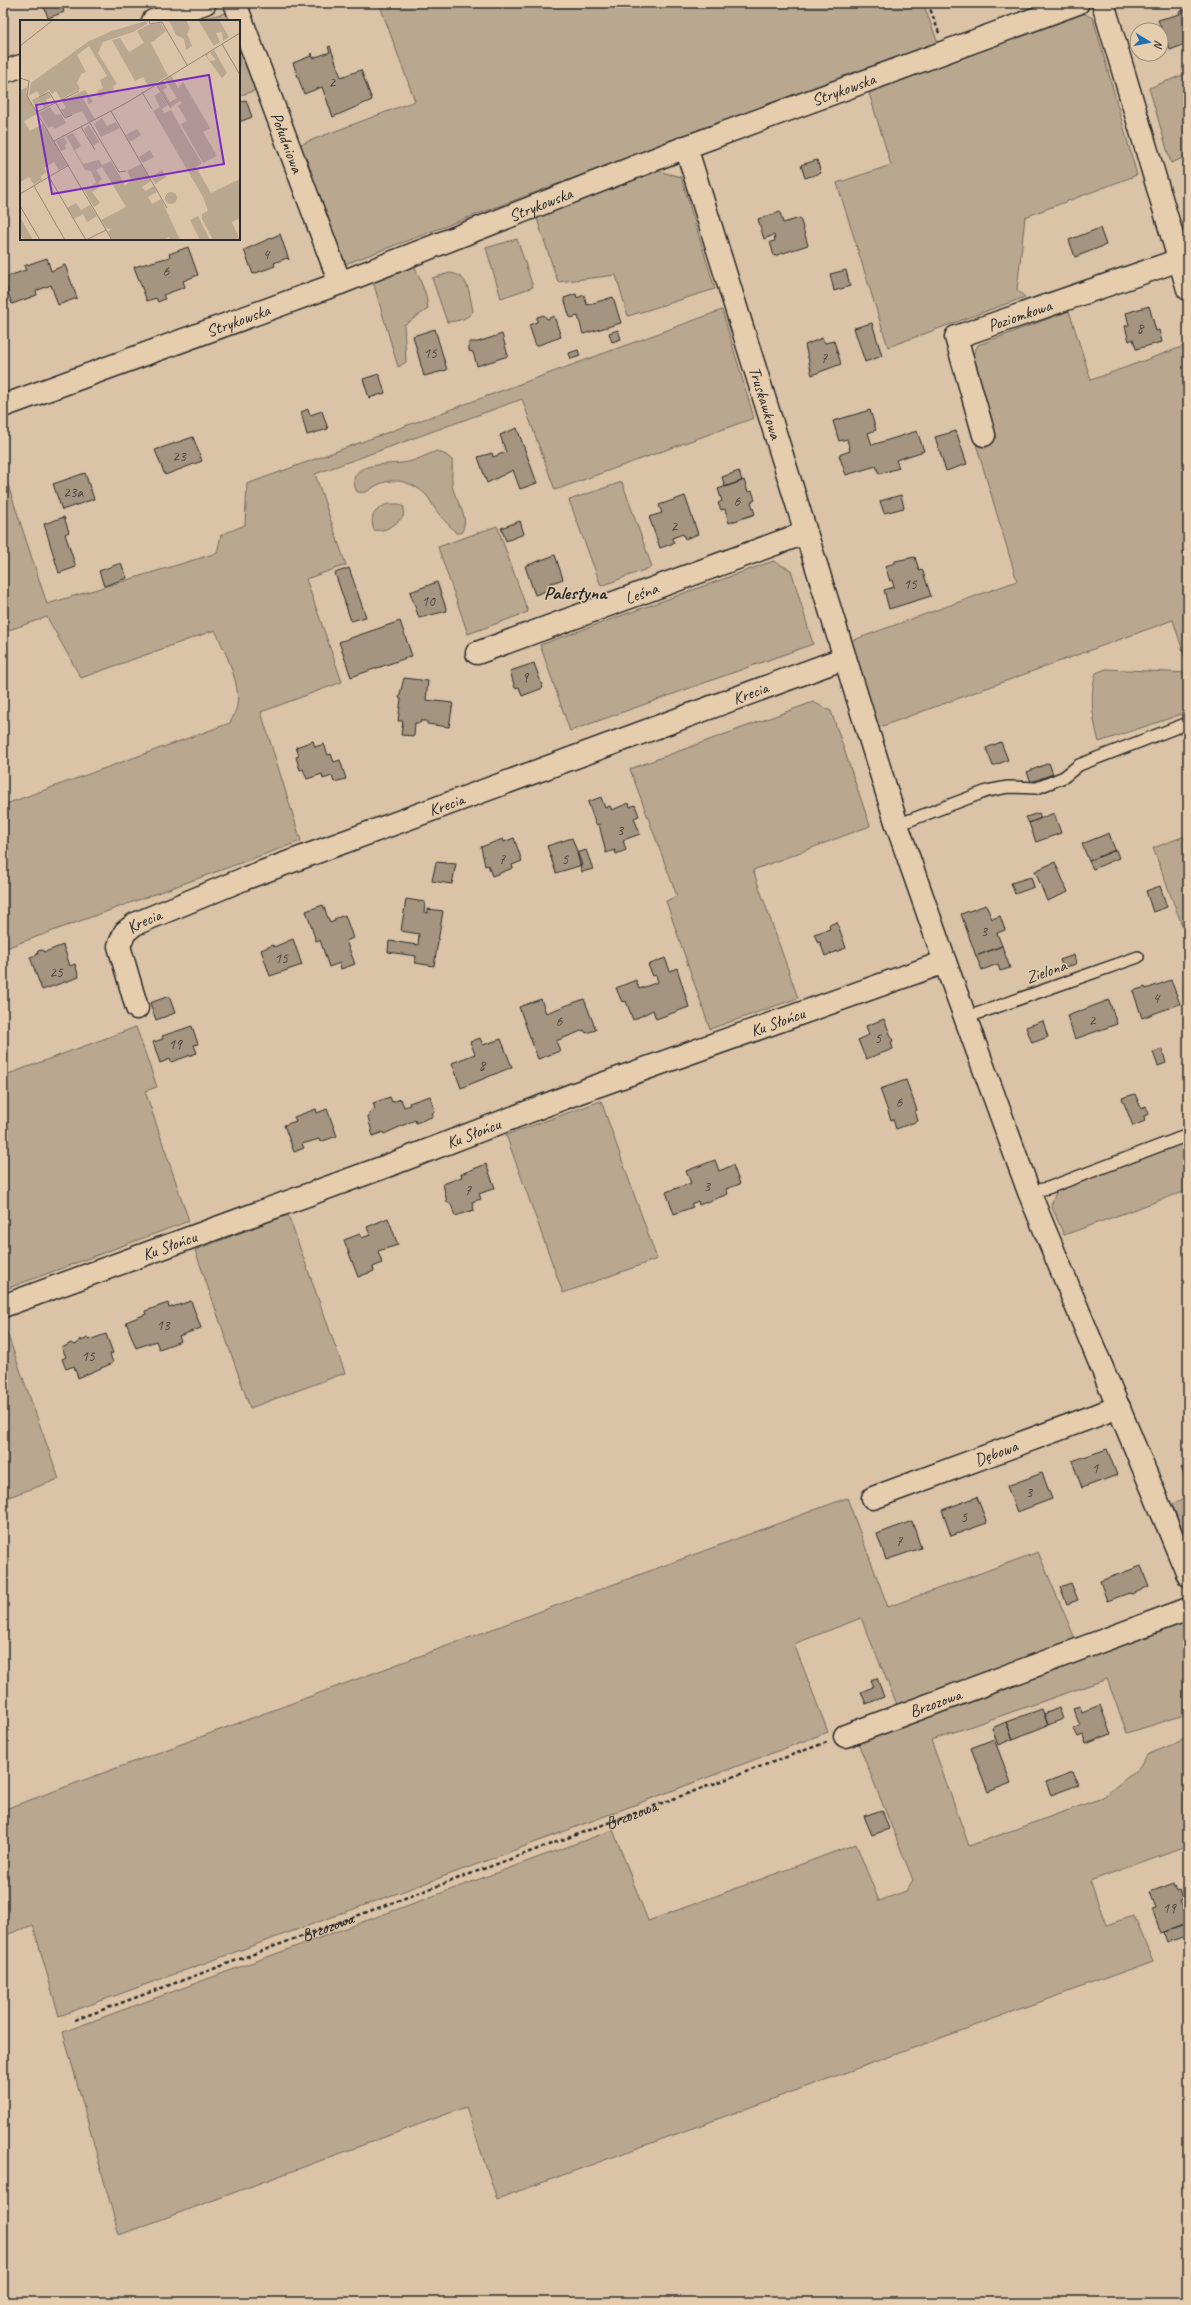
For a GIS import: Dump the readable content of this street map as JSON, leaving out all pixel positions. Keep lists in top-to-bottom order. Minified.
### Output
{"streets":{"street":["Strykowska","Południowa","Poziomkowa","Truskawkowa","Leśna","Krecia","Ku Słońcu","Dębowa","Brzozowa"],"lane":["Zielona"]},"crossings":[["Strykowska","Południowa"],["Strykowska","Truskawkowa"],["Truskawkowa","Leśna"],["Truskawkowa","Krecia"],["Truskawkowa","Zielona"],["Truskawkowa","Ku Słońcu"],["Truskawkowa","Dębowa"]],"districts":["Palestyna"],"house_numbers":["2","4","6","8","15","7","23","23a","6","2","15","10","9","3","7","5","3","15","25","4","2","6","5","19","8","6","3","7","13","15","1","3","5","7","19"],"north":"right"}
